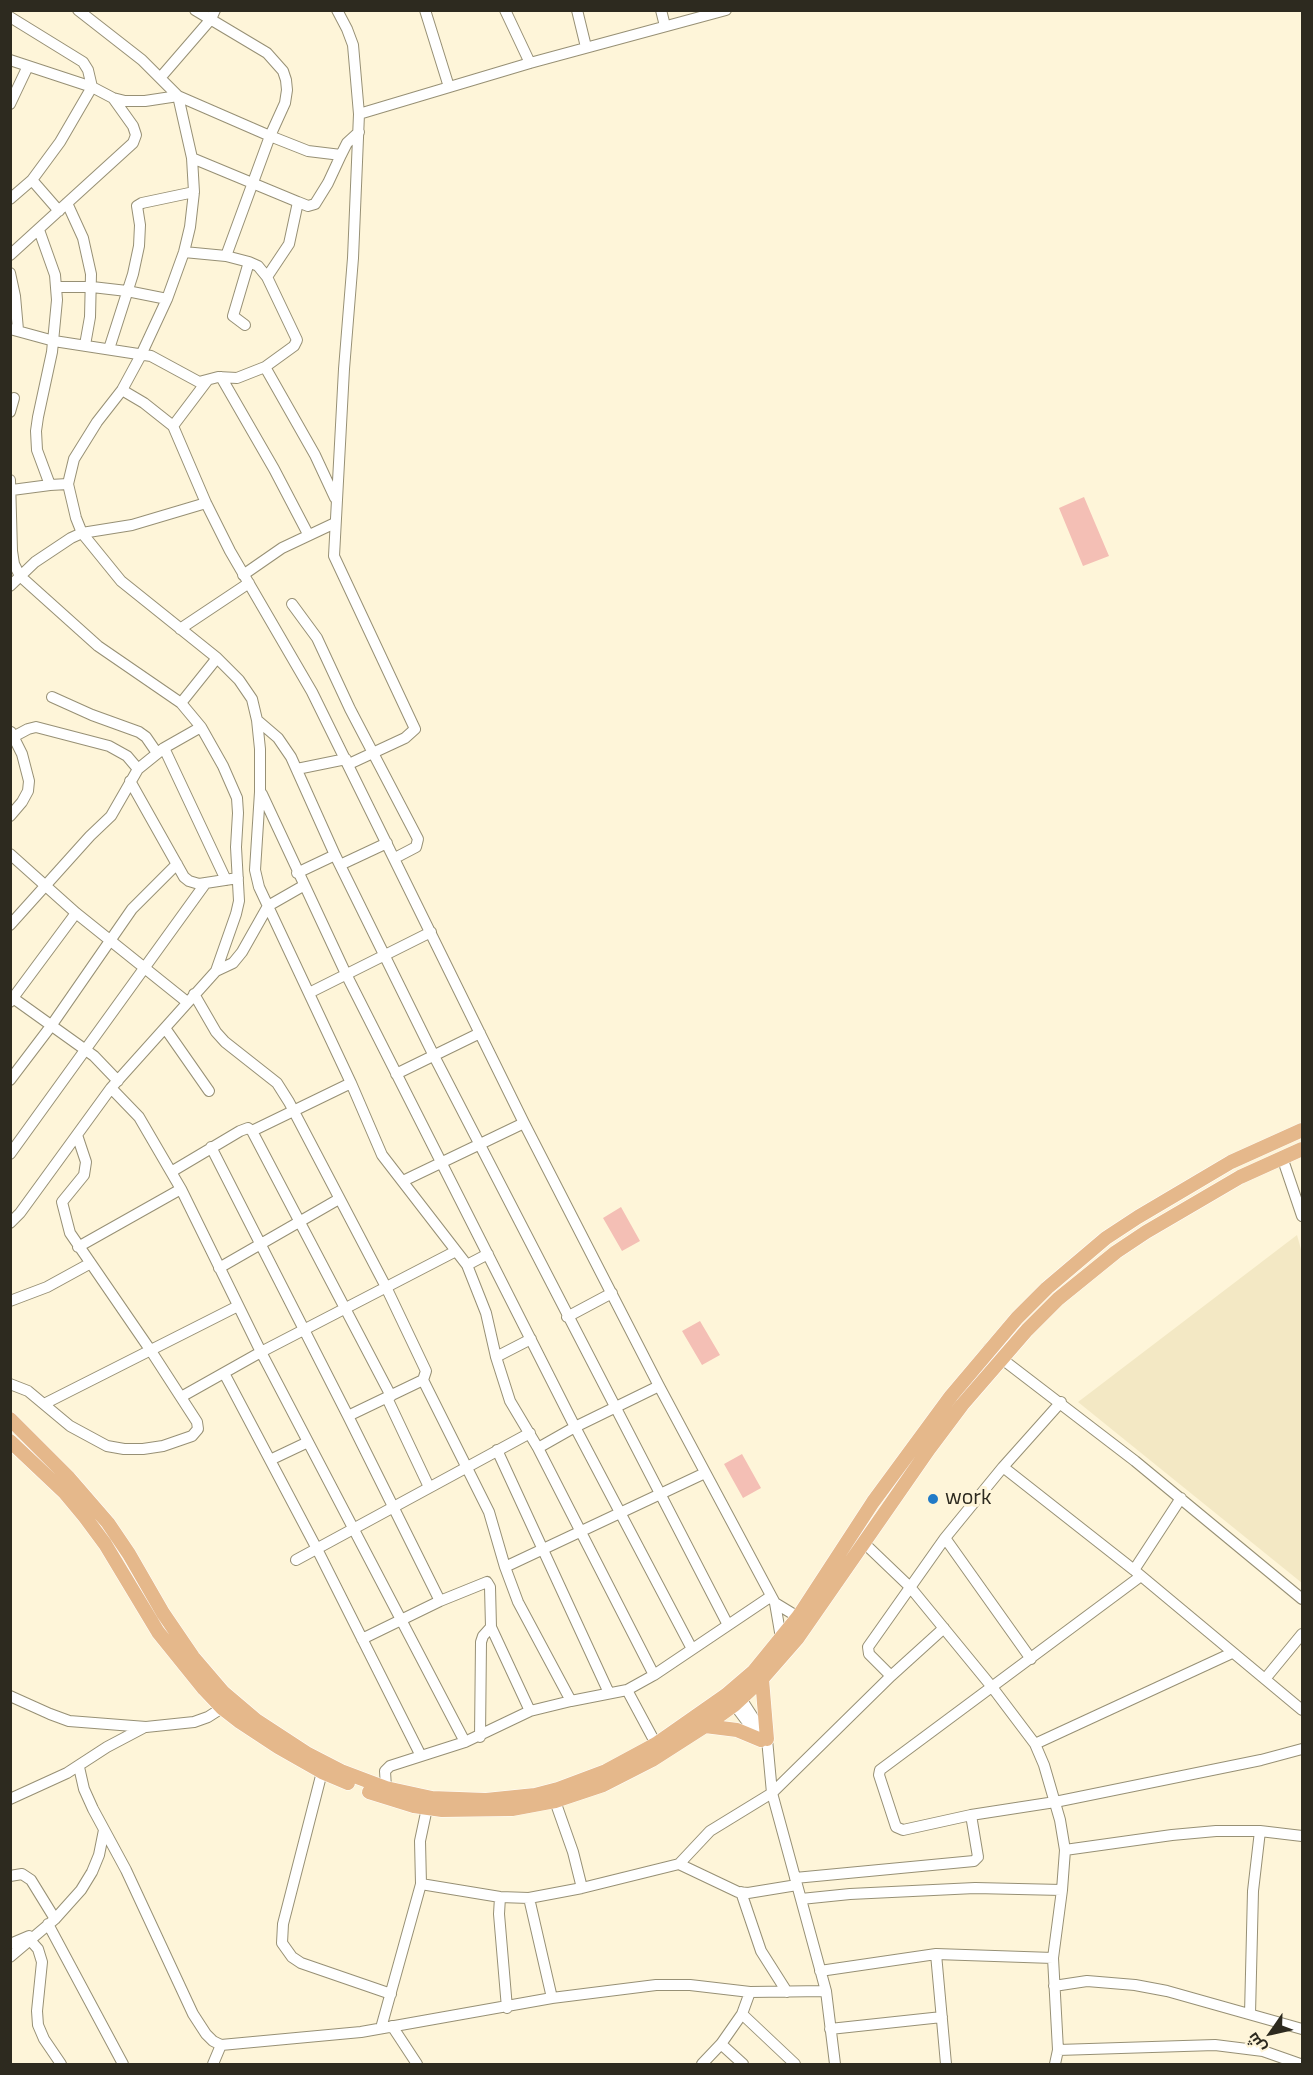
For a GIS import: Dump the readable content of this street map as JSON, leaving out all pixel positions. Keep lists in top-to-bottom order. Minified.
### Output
{"places":["work"],"north":"bottom left"}
